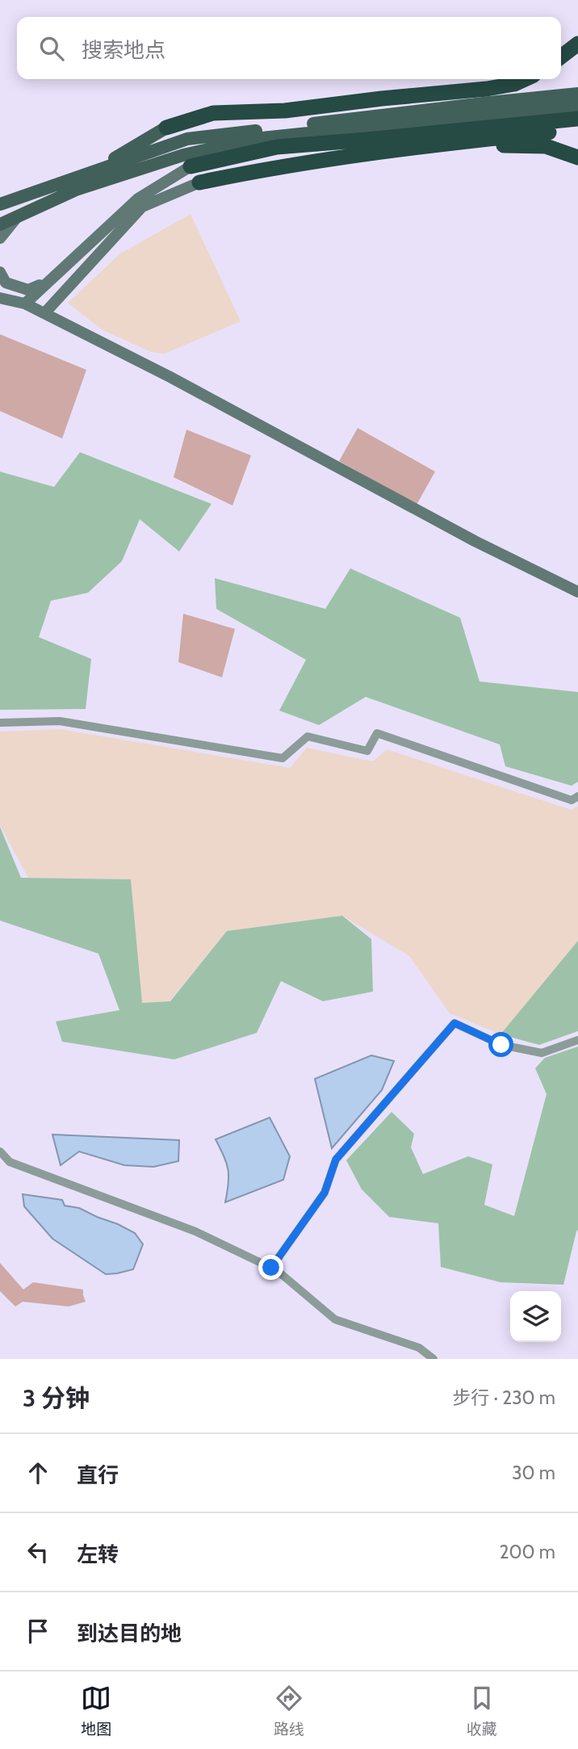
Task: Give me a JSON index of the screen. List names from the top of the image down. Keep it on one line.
{"page":{"search":"搜索地点","heading":["3 分钟","步行 · 230 m"],"list":[["直行","30 m"],["左转","200 m"],"到达目的地"],"nav":["地图","路线","收藏"]}}
